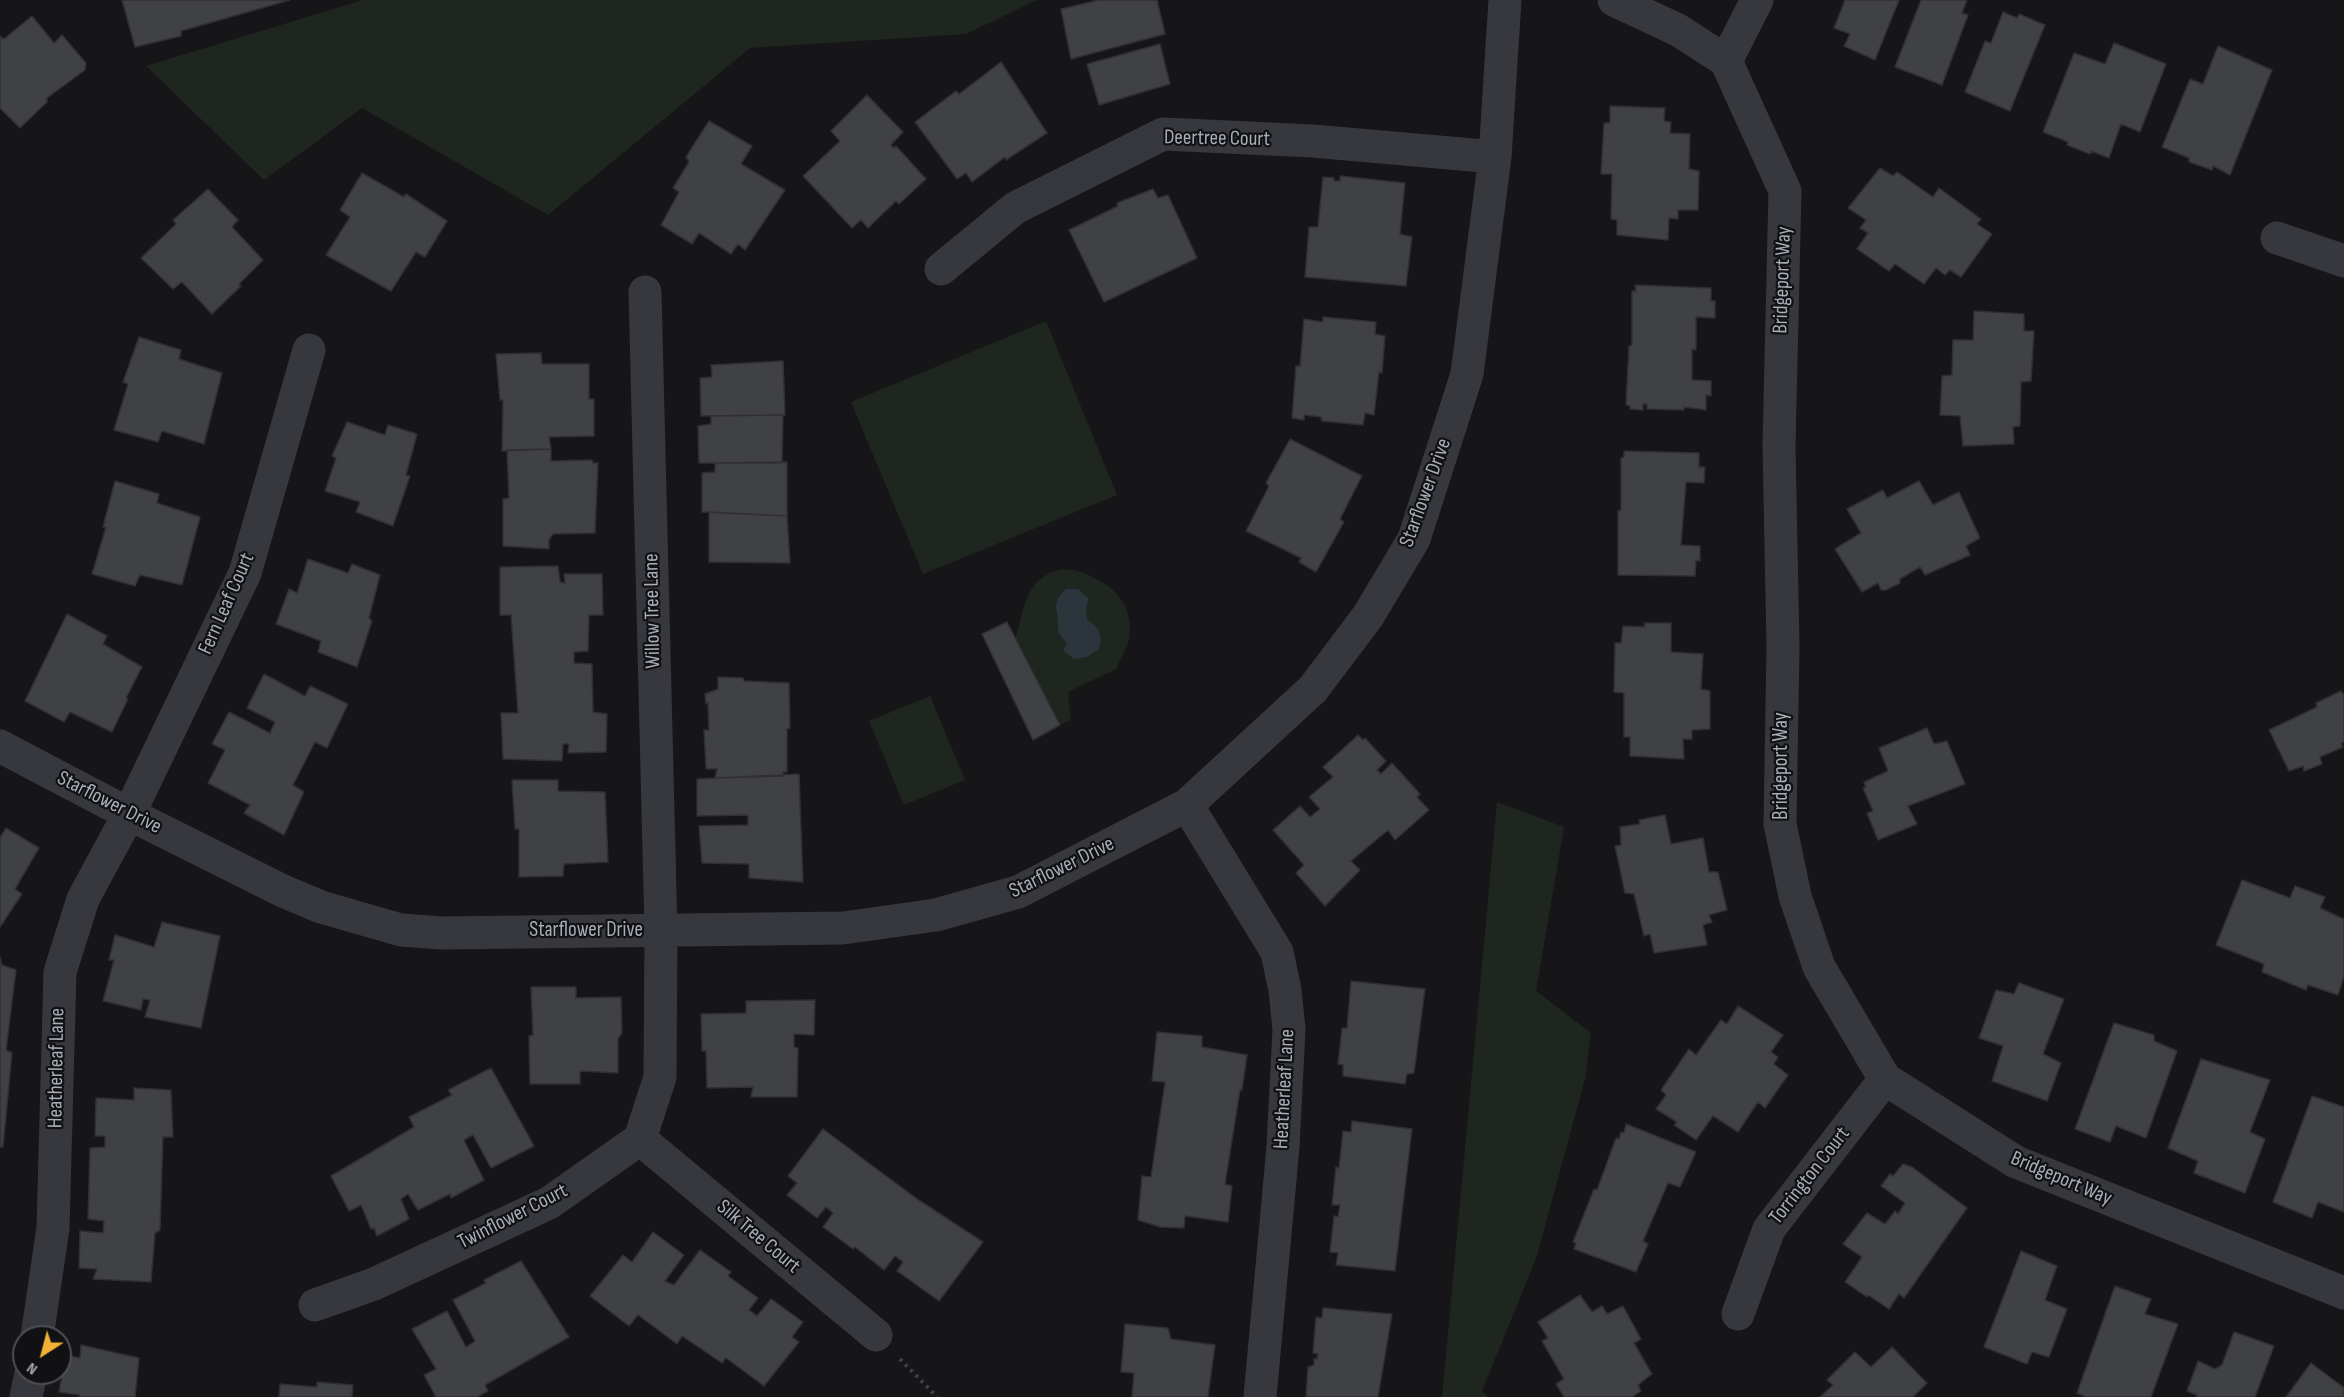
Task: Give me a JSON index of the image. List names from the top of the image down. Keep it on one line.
{"streets":{"street":["Deertree Court","Bridgeport Way","Starflower Drive","Fern Leaf Court","Willow Tree Lane","Heatherleaf Lane","Torrington Court","Twinflower Court","Silk Tree Court"]},"crossings":[["Deertree Court","Starflower Drive"],["Bridgeport Way","Torrington Court"],["Starflower Drive","Fern Leaf Court"],["Starflower Drive","Willow Tree Lane"],["Starflower Drive","Heatherleaf Lane"],["Fern Leaf Court","Heatherleaf Lane"],["Twinflower Court","Silk Tree Court"]],"north":"bottom left"}
